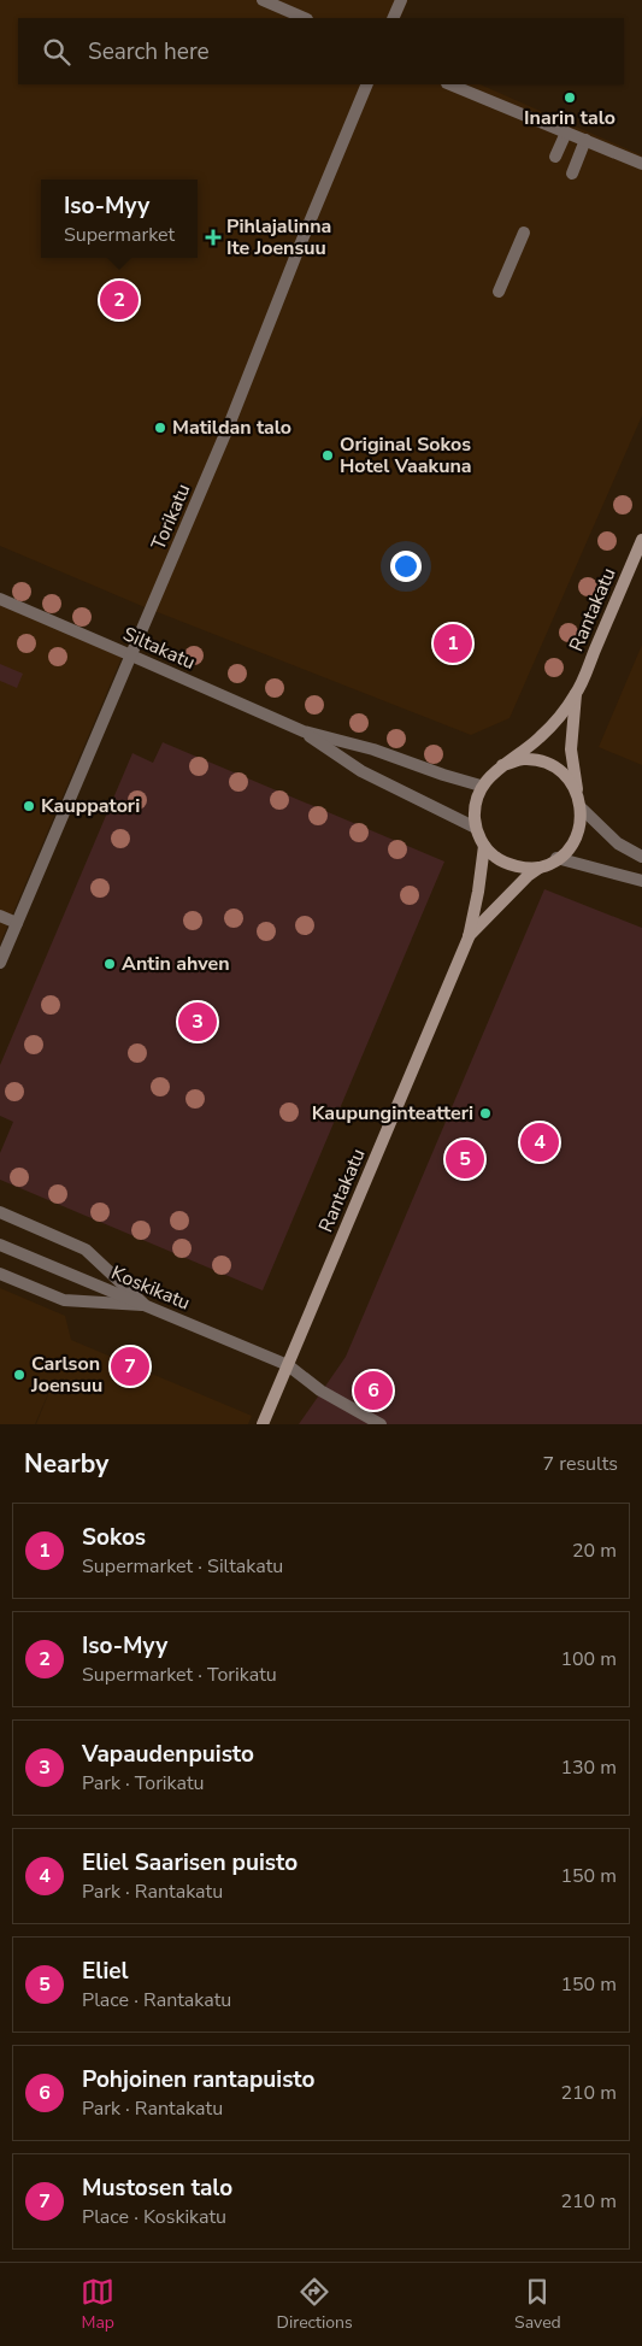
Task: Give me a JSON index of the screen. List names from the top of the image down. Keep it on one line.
{"streets":{"main road":["Rantakatu"],"street":["Torikatu","Siltakatu","Koskikatu"]},"crossings":[["Torikatu","Siltakatu"],["Rantakatu","Siltakatu"],["Rantakatu","Koskikatu"]],"places":{"other":["Inarin talo","Matildan talo","Original Sokos Hotel Vaakuna","Kauppatori","Antin ahven","Kaupunginteatteri","Carlson Joensuu"],"health":["Pihlajalinna Ite Joensuu"]},"page":{"search":"Search here","popup":["Iso-Myy","Supermarket"],"pins":["2","1","3","4","5","7","6"],"heading":["Nearby","7 results"],"list":[{"mark":"1","name":"Sokos","note":"Supermarket · Siltakatu","value":"20 m"},{"mark":"2","name":"Iso-Myy","note":"Supermarket · Torikatu","value":"100 m"},{"mark":"3","name":"Vapaudenpuisto","note":"Park · Torikatu","value":"130 m"},{"mark":"4","name":"Eliel Saarisen puisto","note":"Park · Rantakatu","value":"150 m"},{"mark":"5","name":"Eliel","note":"Place · Rantakatu","value":"150 m"},{"mark":"6","name":"Pohjoinen rantapuisto","note":"Park · Rantakatu","value":"210 m"},{"mark":"7","name":"Mustosen talo","note":"Place · Koskikatu","value":"210 m"}],"nav":["Map","Directions","Saved"]}}
